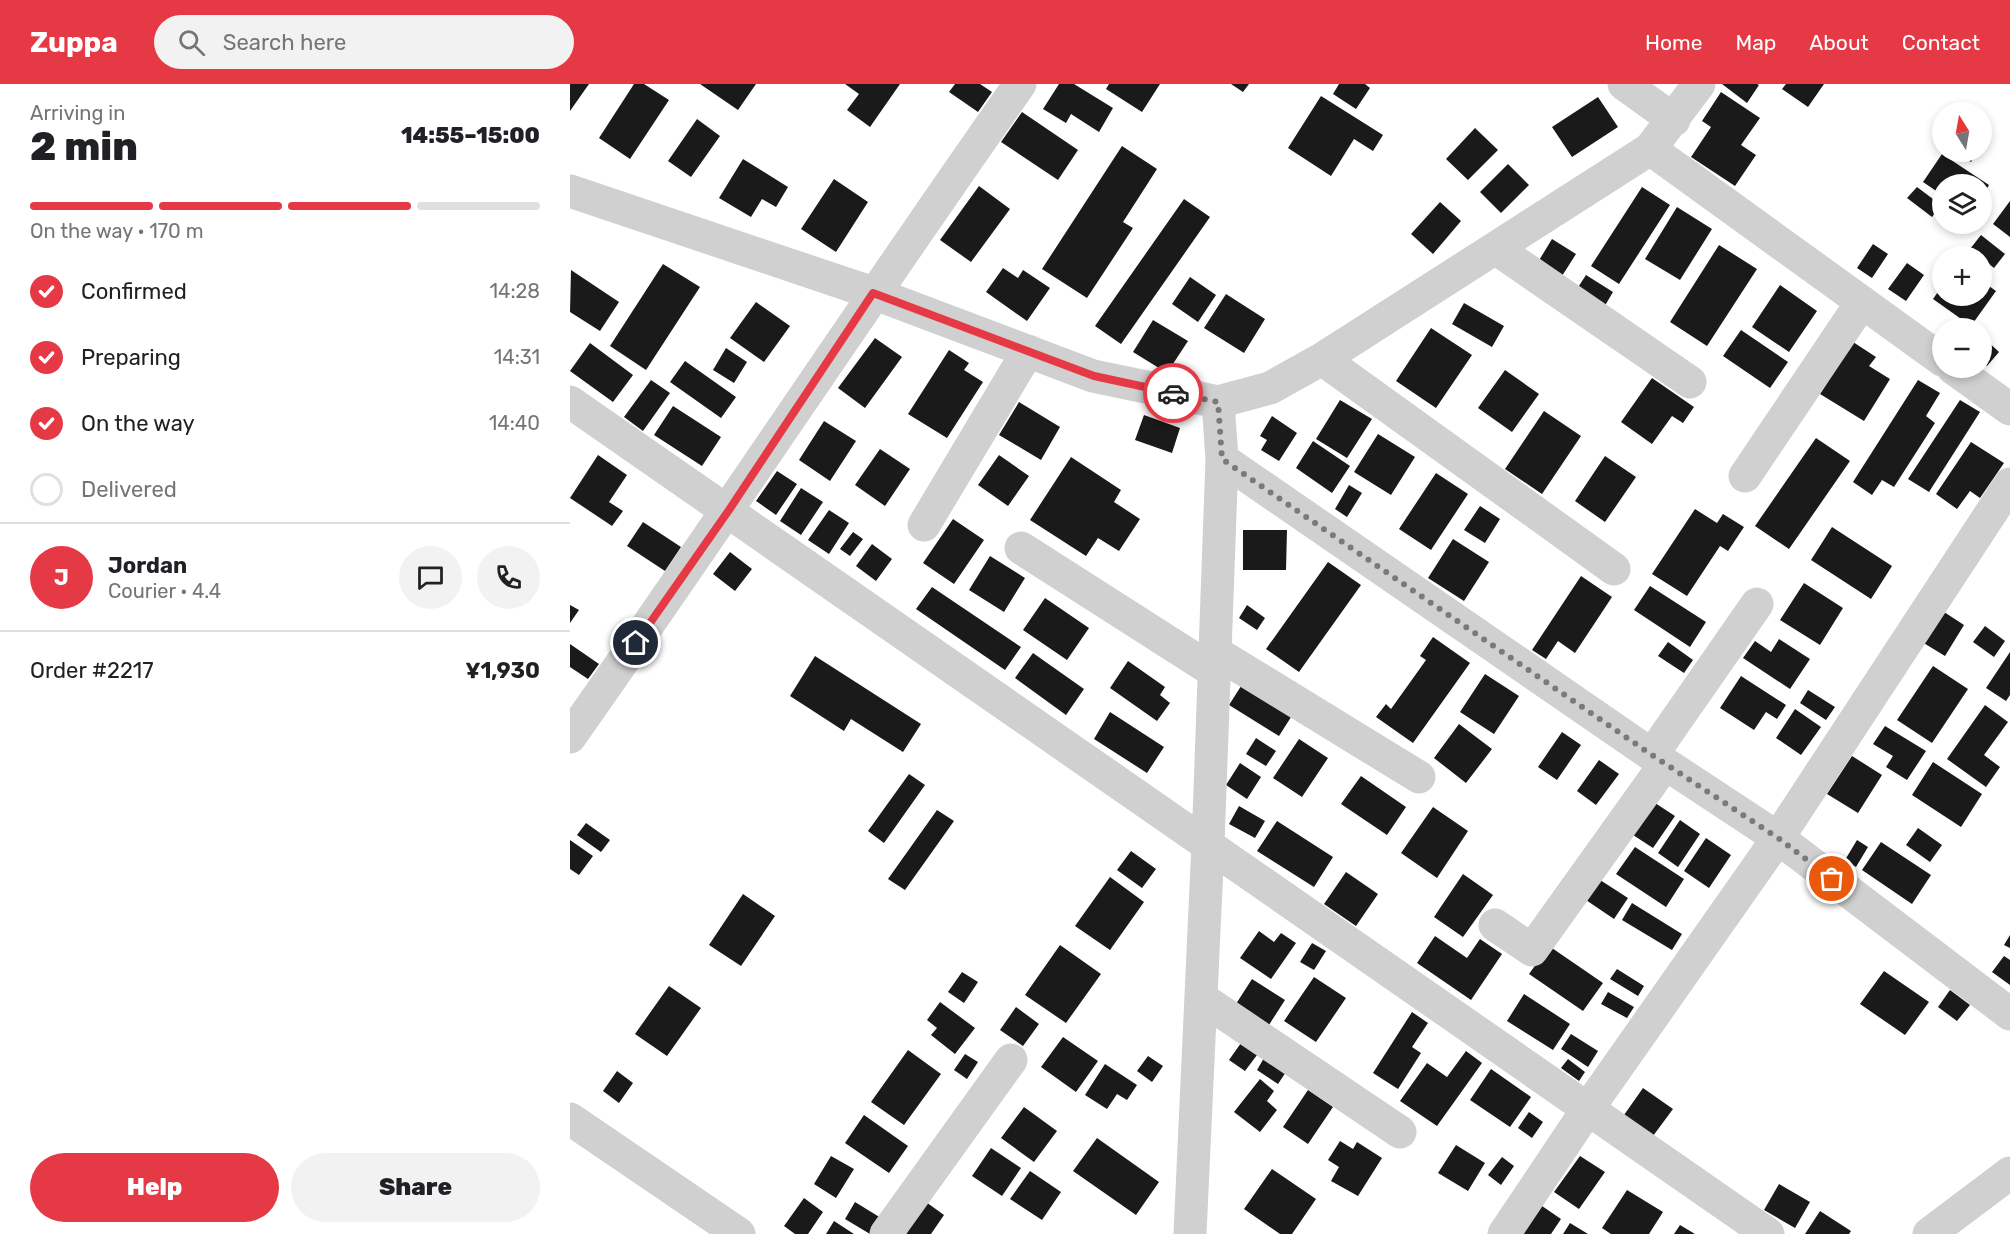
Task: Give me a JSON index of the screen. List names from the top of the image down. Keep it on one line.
{"north":"top","page":{"header":"Zuppa","search":"Search here","nav":["Home","Map","About","Contact"],"heading":["2 min","Arriving in","14:55–15:00"],"panel":["Jordan","Courier · 4.4","Order #2217","¥1,930"],"map_buttons":["+","−"],"bar":"On the way · 170 m","list":[["Confirmed","14:28"],["Preparing","14:31"],["On the way","14:40"],"Delivered"],"round":"J","buttons":["Help","Share"]}}
